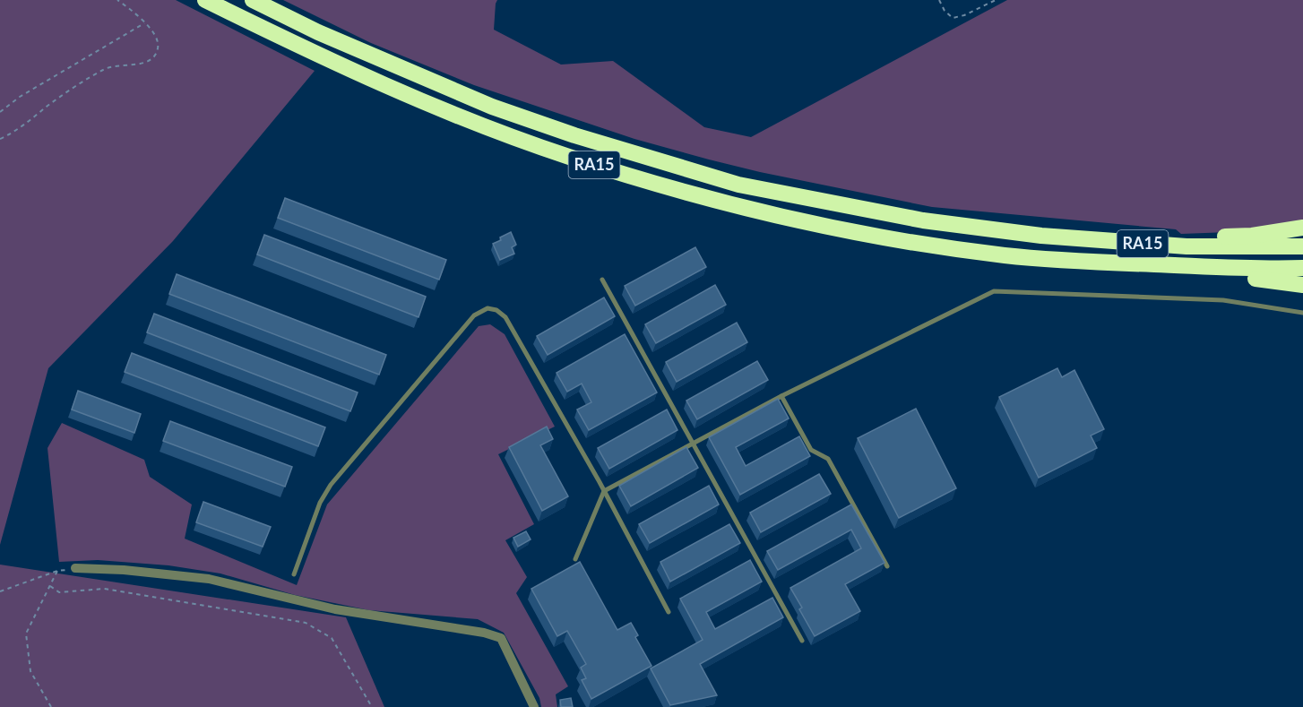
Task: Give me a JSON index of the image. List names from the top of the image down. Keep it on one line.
{"streets":{"highway":["RA15"]}}
